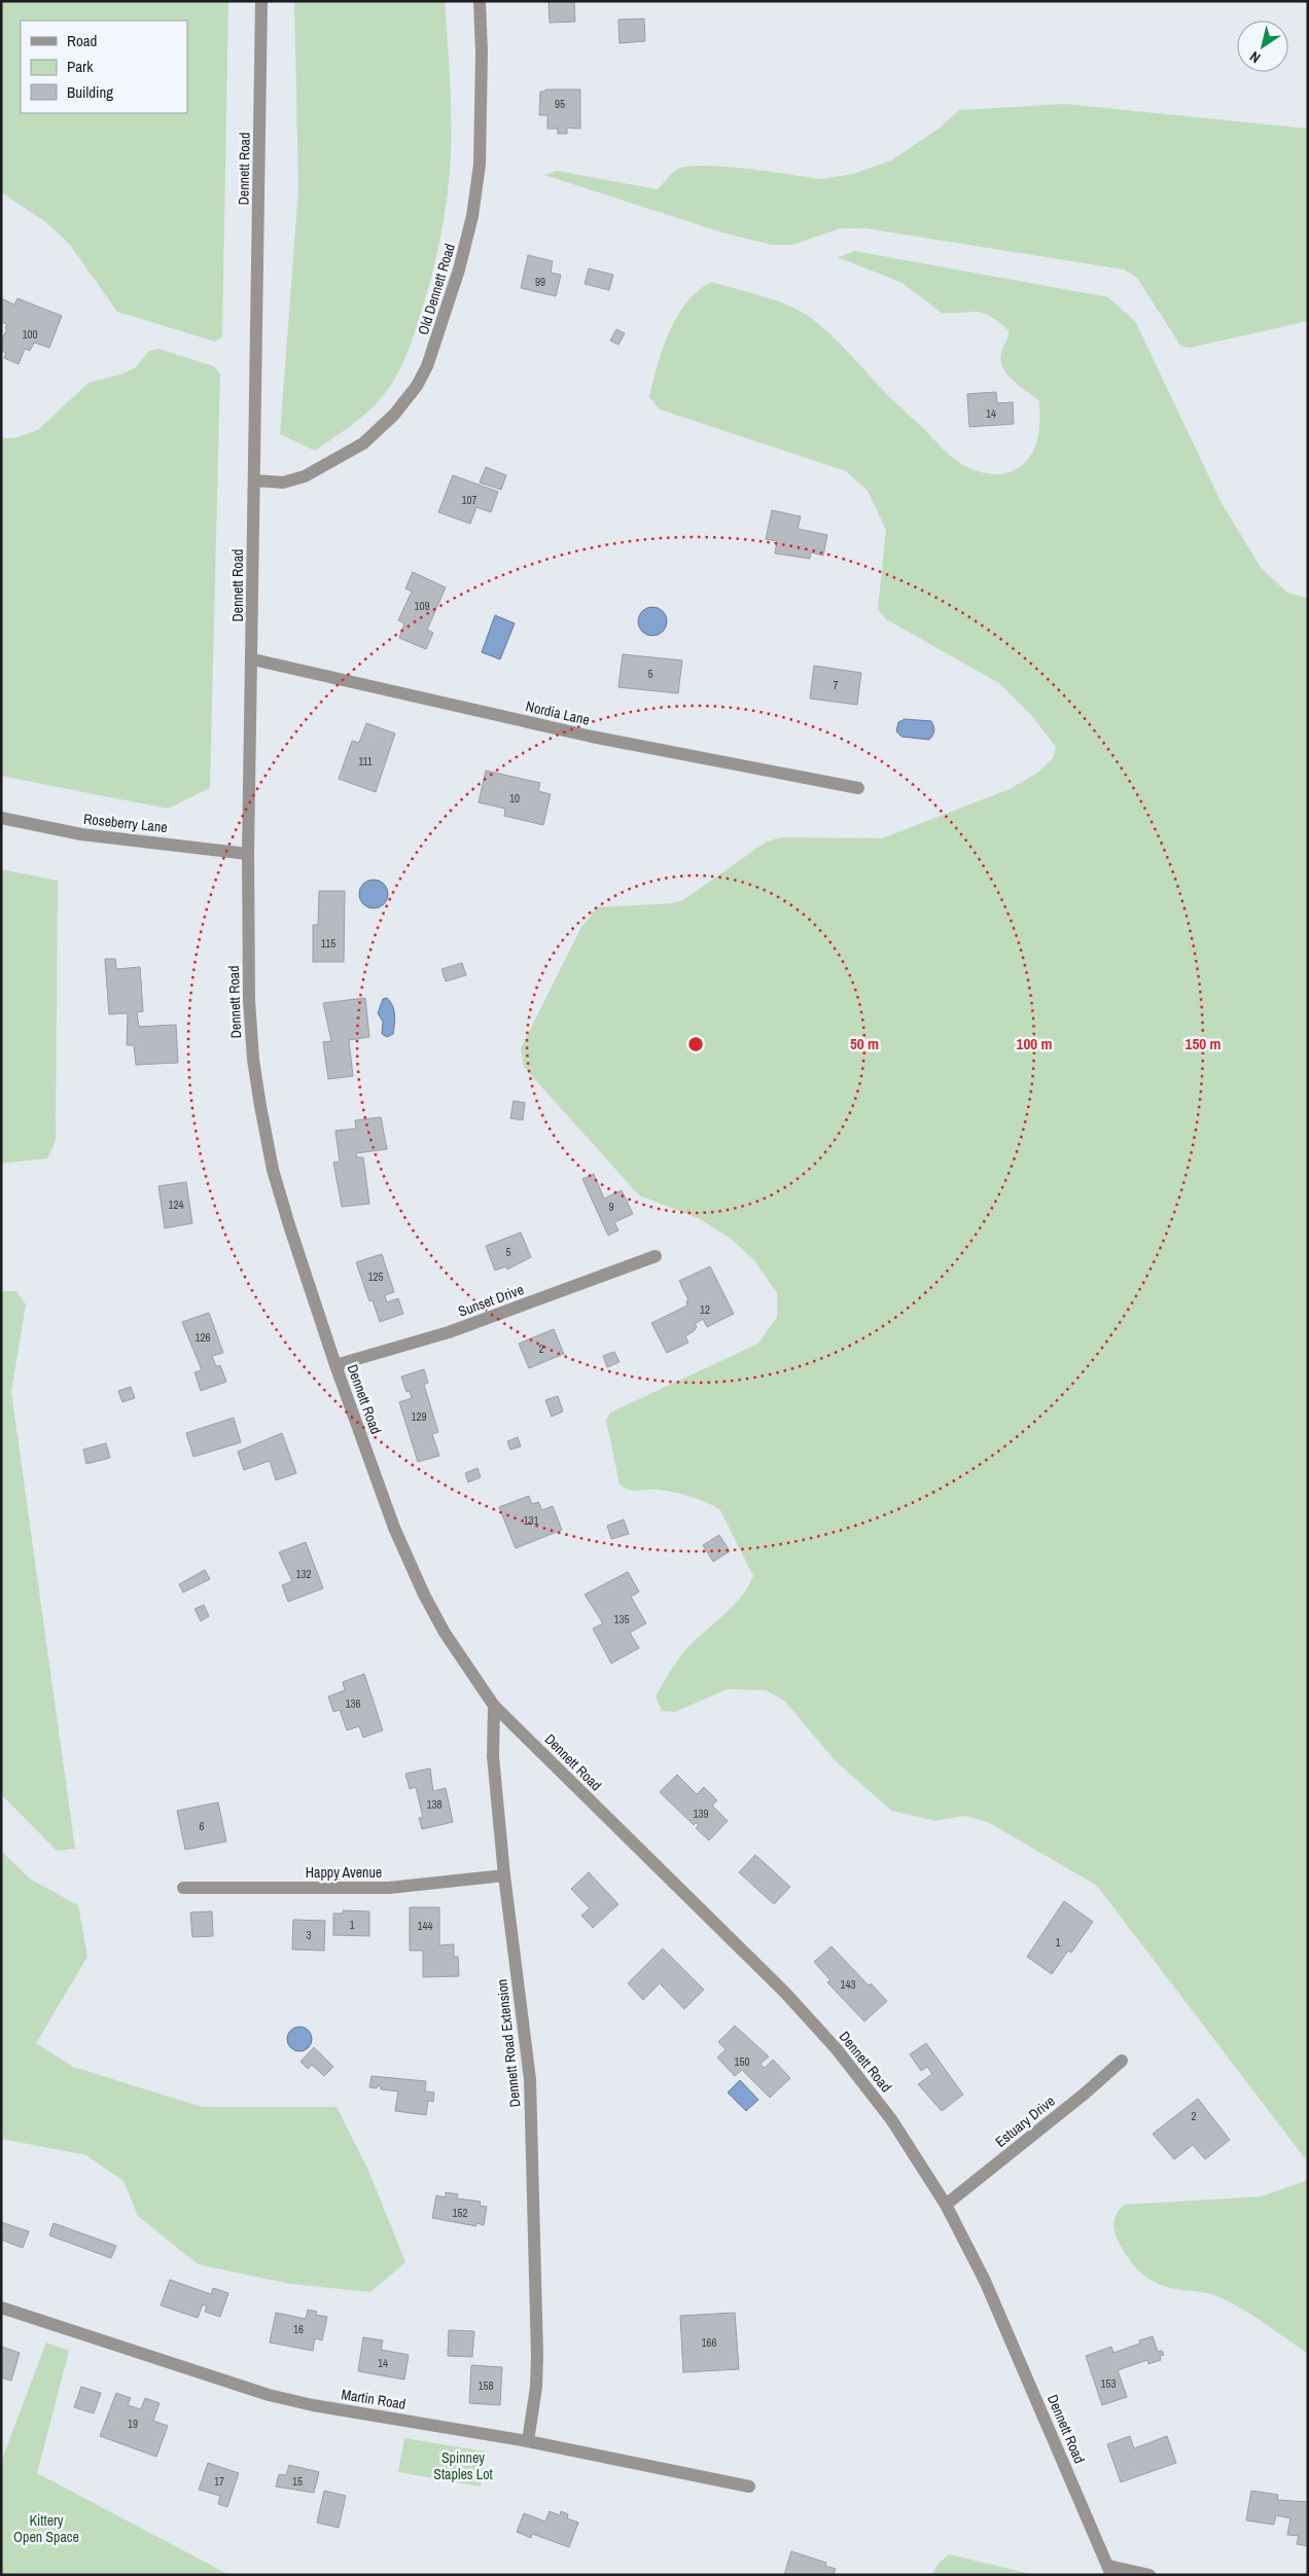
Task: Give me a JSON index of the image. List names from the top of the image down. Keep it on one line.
{"streets":{"street":["Dennett Road","Old Dennett Road","Nordia Lane","Roseberry Lane","Sunset Drive","Happy Avenue","Dennett Road Extension","Estuary Drive","Martin Road"]},"crossings":[["Dennett Road","Old Dennett Road"],["Dennett Road","Nordia Lane"],["Dennett Road","Roseberry Lane"],["Dennett Road","Sunset Drive"],["Dennett Road","Dennett Road Extension"],["Dennett Road","Estuary Drive"],["Happy Avenue","Dennett Road Extension"],["Dennett Road Extension","Martin Road"]],"parks":["Spinney Staples Lot","Kittery Open Space"],"house_numbers":["95","99","100","14","107","109","5","7","111","10","115","124","9","5","125","12","126","2","129","131","132","135","136","138","139","6","1","144","3","1","143","150","2","152","16","166","14","153","158","19","17","15"],"legend":["Road","Park","Building"],"north":"bottom left","rings":["50 m","100 m","150 m"]}
